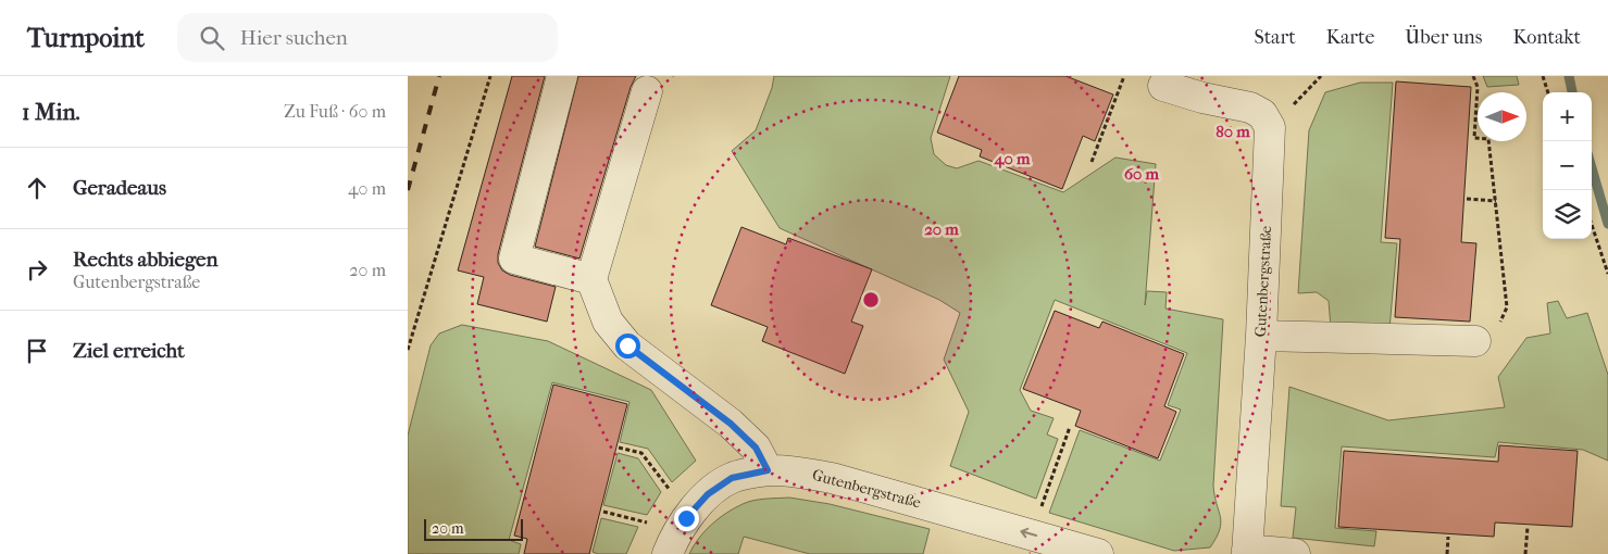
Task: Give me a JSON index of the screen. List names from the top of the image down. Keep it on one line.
{"streets":{"street":["Gutenbergstraße"]},"scale_bar":"20 m","north":"right","page":{"header":"Turnpoint","search":"Hier suchen","nav":["Start","Karte","Über uns","Kontakt"],"heading":["1 Min.","Zu Fuß · 60 m"],"map_buttons":["+","−"],"list":[["Geradeaus","40 m"],["Rechts abbiegen","Gutenbergstraße","20 m"],"Ziel erreicht"],"scale":"20 m"},"rings":["80 m","40 m","60 m","20 m"]}
